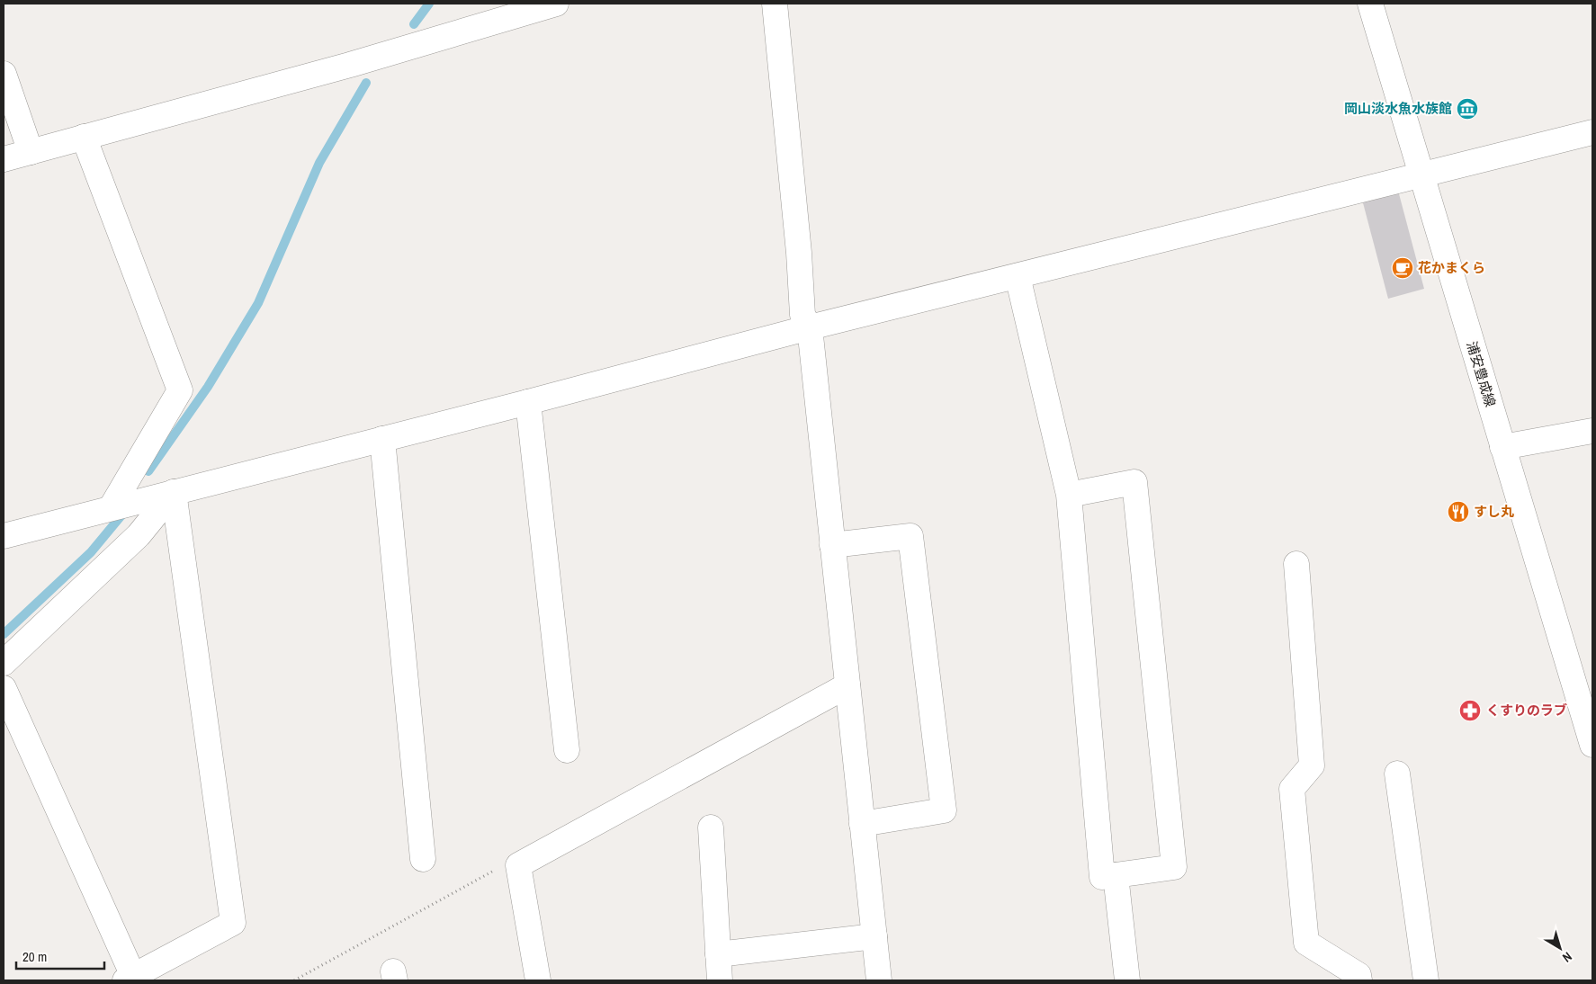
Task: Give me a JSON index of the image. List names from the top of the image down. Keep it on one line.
{"streets":{"street":["浦安豊成線"]},"places":{"museum":["岡山淡水魚水族館"],"cafe":["花かまくら"],"restaurant":["すし丸"],"pharmacy":["くすりのラブ"]},"scale_bar":"20 m","north":"bottom right"}
